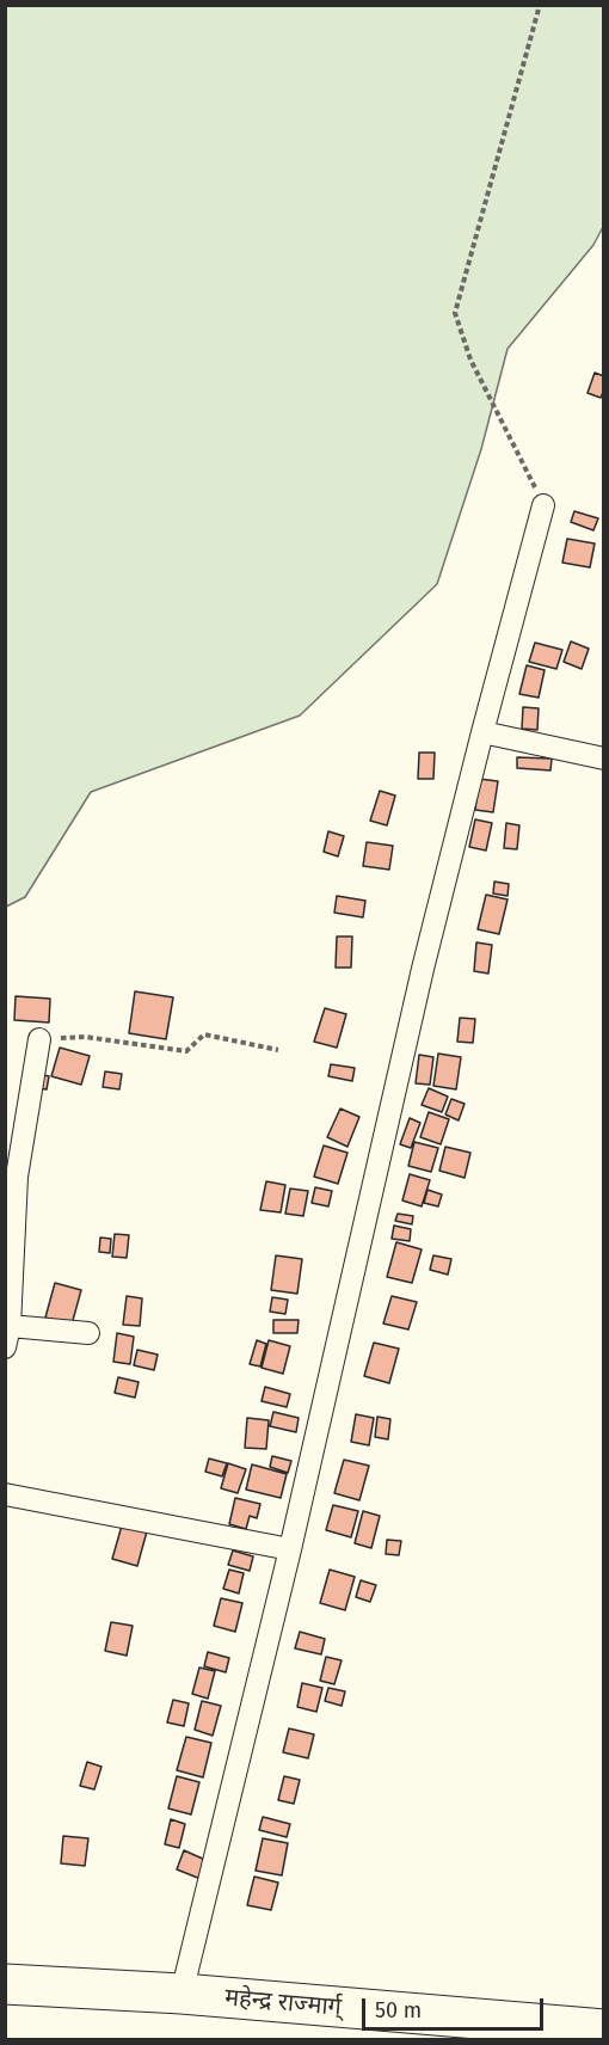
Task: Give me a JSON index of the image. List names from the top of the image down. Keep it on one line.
{"streets":{"highway":["महेन्द्र राज्मार्ग्"]},"scale_bar":"50 m"}
